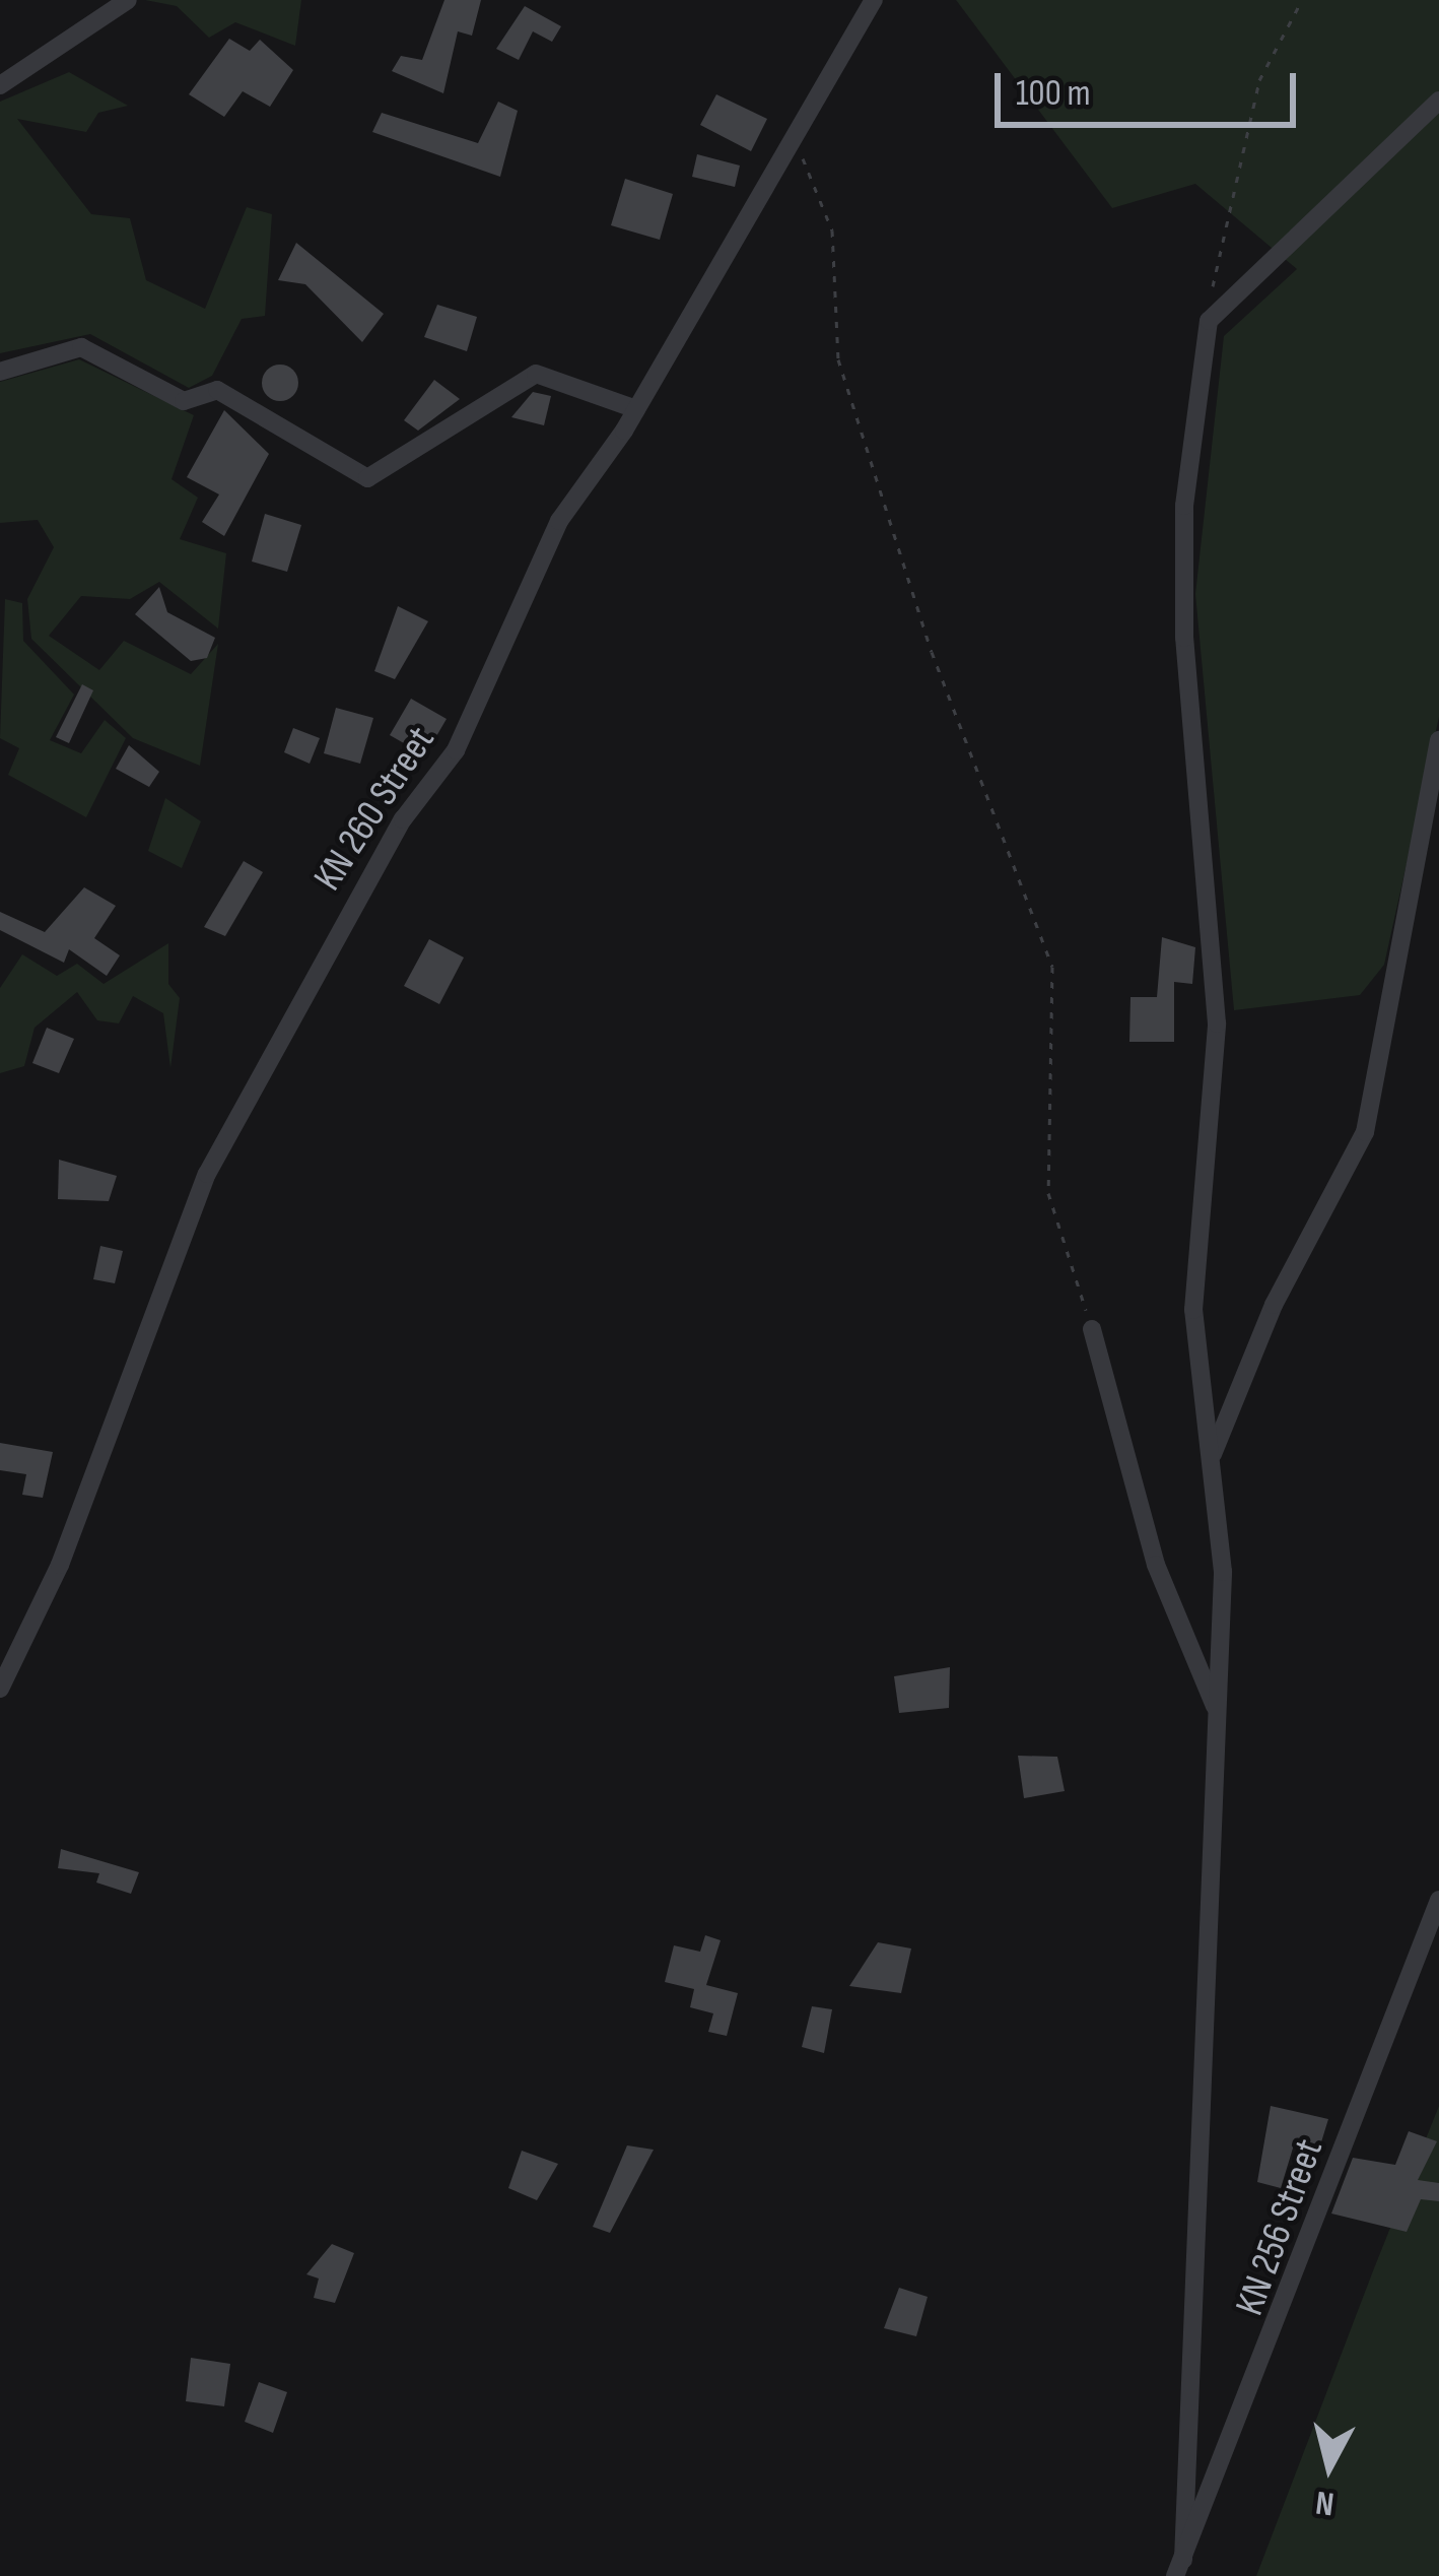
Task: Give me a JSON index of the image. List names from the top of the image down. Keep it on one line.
{"streets":{"street":["KN 260 Street","KN 256 Street"]},"scale_bar":"100 m","north":"bottom"}
